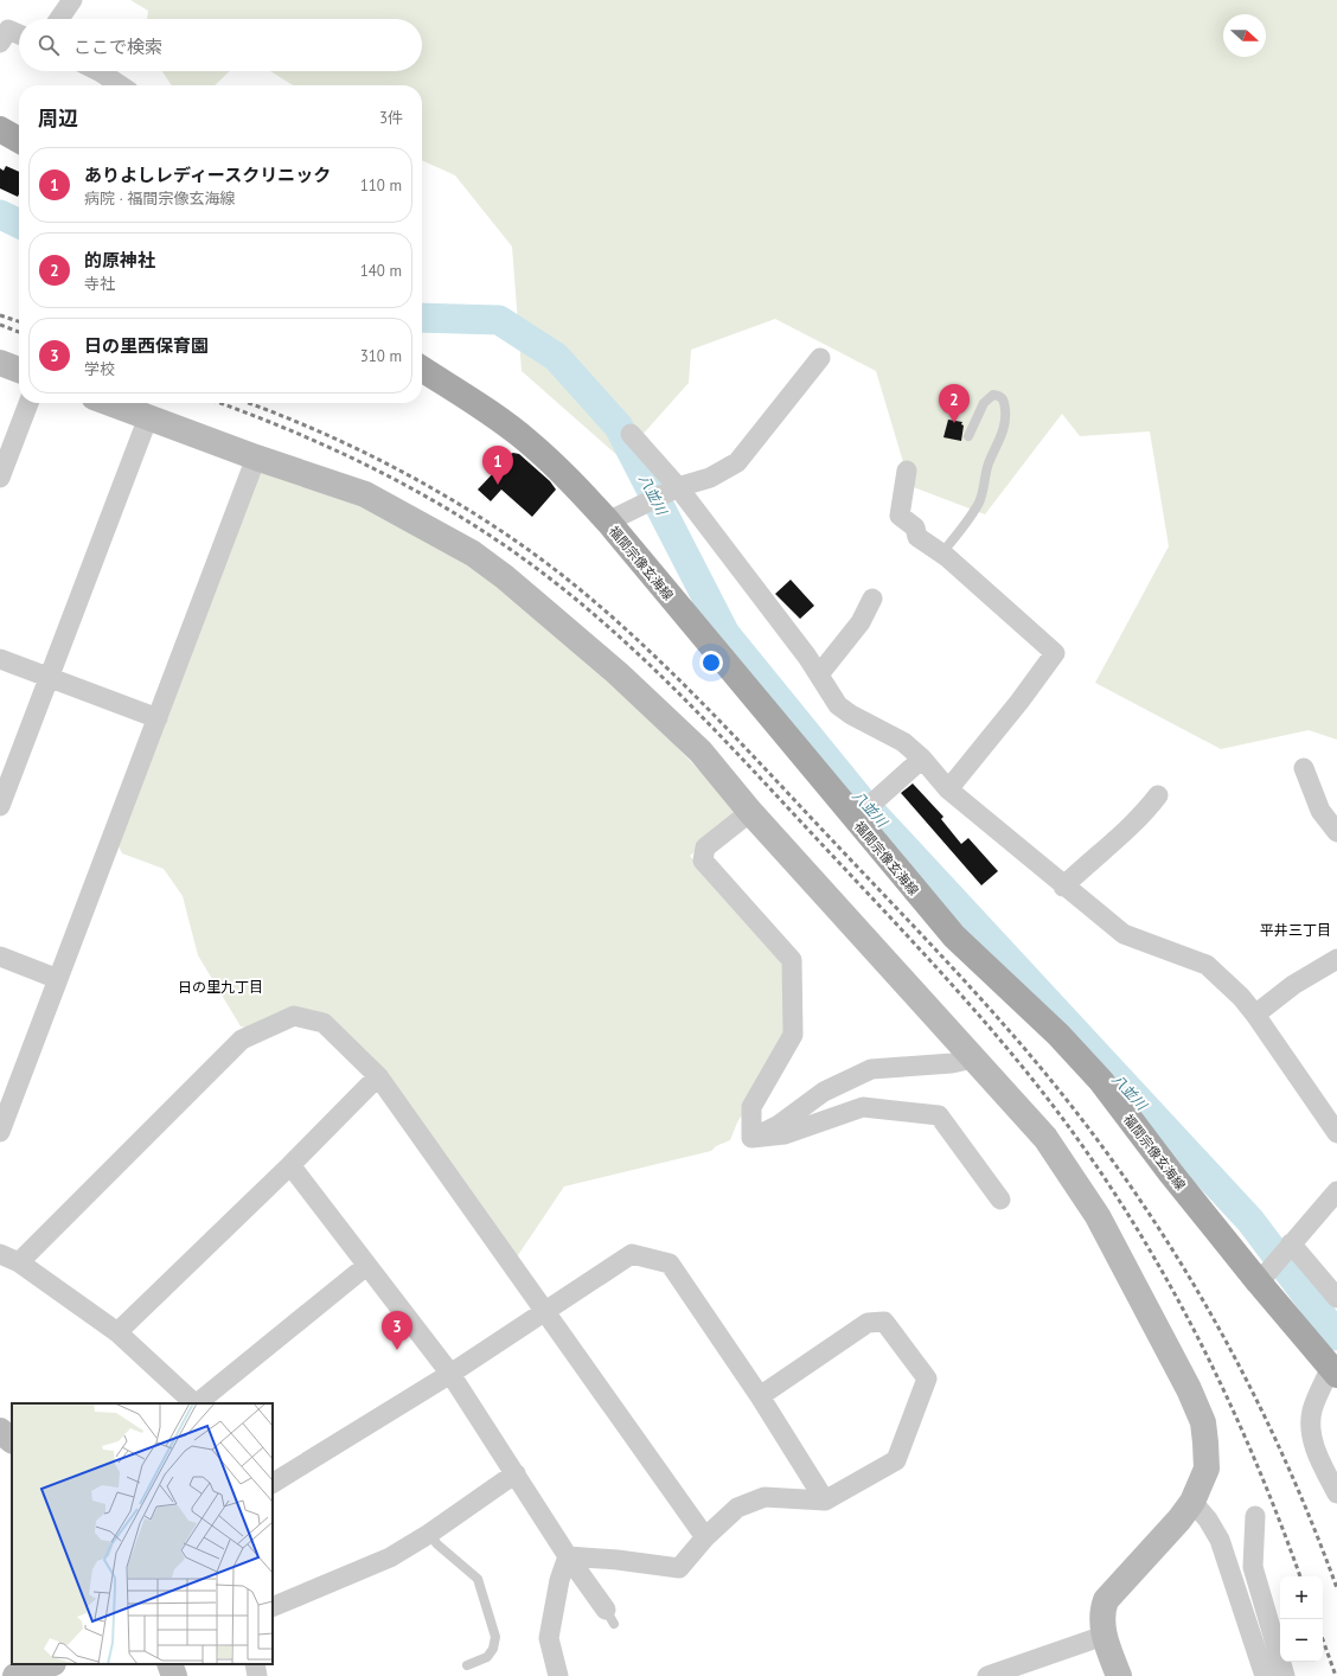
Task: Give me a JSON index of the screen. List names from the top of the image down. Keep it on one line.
{"streets":{"main road":["福間宗像玄海線"]},"districts":["平井三丁目","日の里九丁目"],"water":["八並川"],"north":"right","page":{"search":"ここで検索","heading":["周辺","3件"],"list":[{"mark":"1","name":"ありよしレディースクリニック","note":"病院 · 福間宗像玄海線","value":"110 m"},{"mark":"2","name":"的原神社","note":"寺社","value":"140 m"},{"mark":"3","name":"日の里西保育園","note":"学校","value":"310 m"}],"pins":["2","1","3"],"map_buttons":["+","−"]}}
